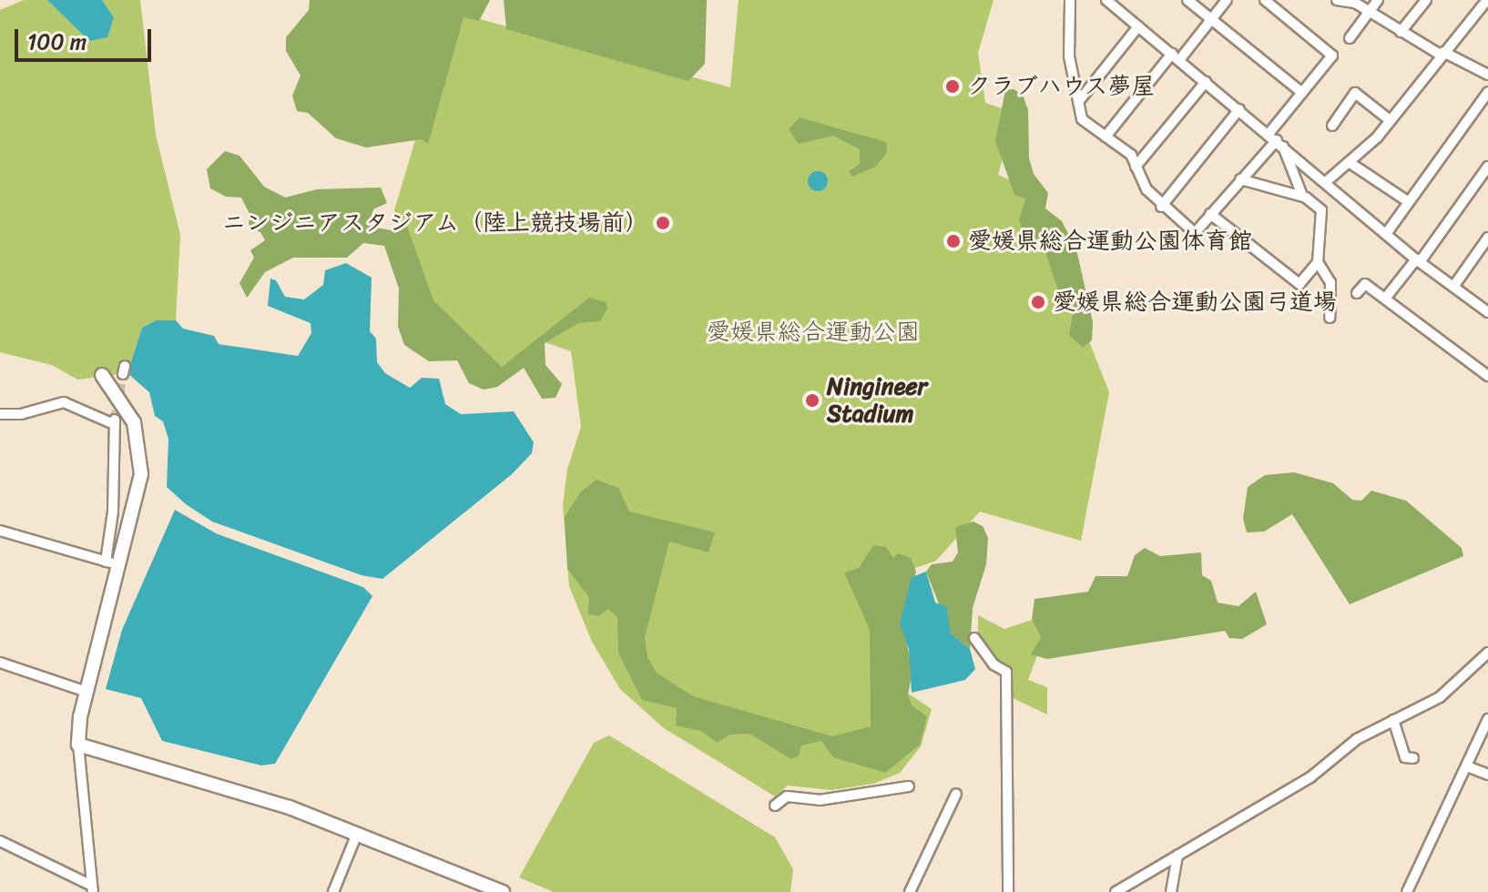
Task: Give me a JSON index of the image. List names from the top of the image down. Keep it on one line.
{"parks":["愛媛県総合運動公園"],"places":["クラブハウス夢屋","ニンジニアスタジアム（陸上競技場前）","愛媛県総合運動公園体育館","愛媛県総合運動公園弓道場","Ningineer Stadium"],"scale_bar":"100 m"}
